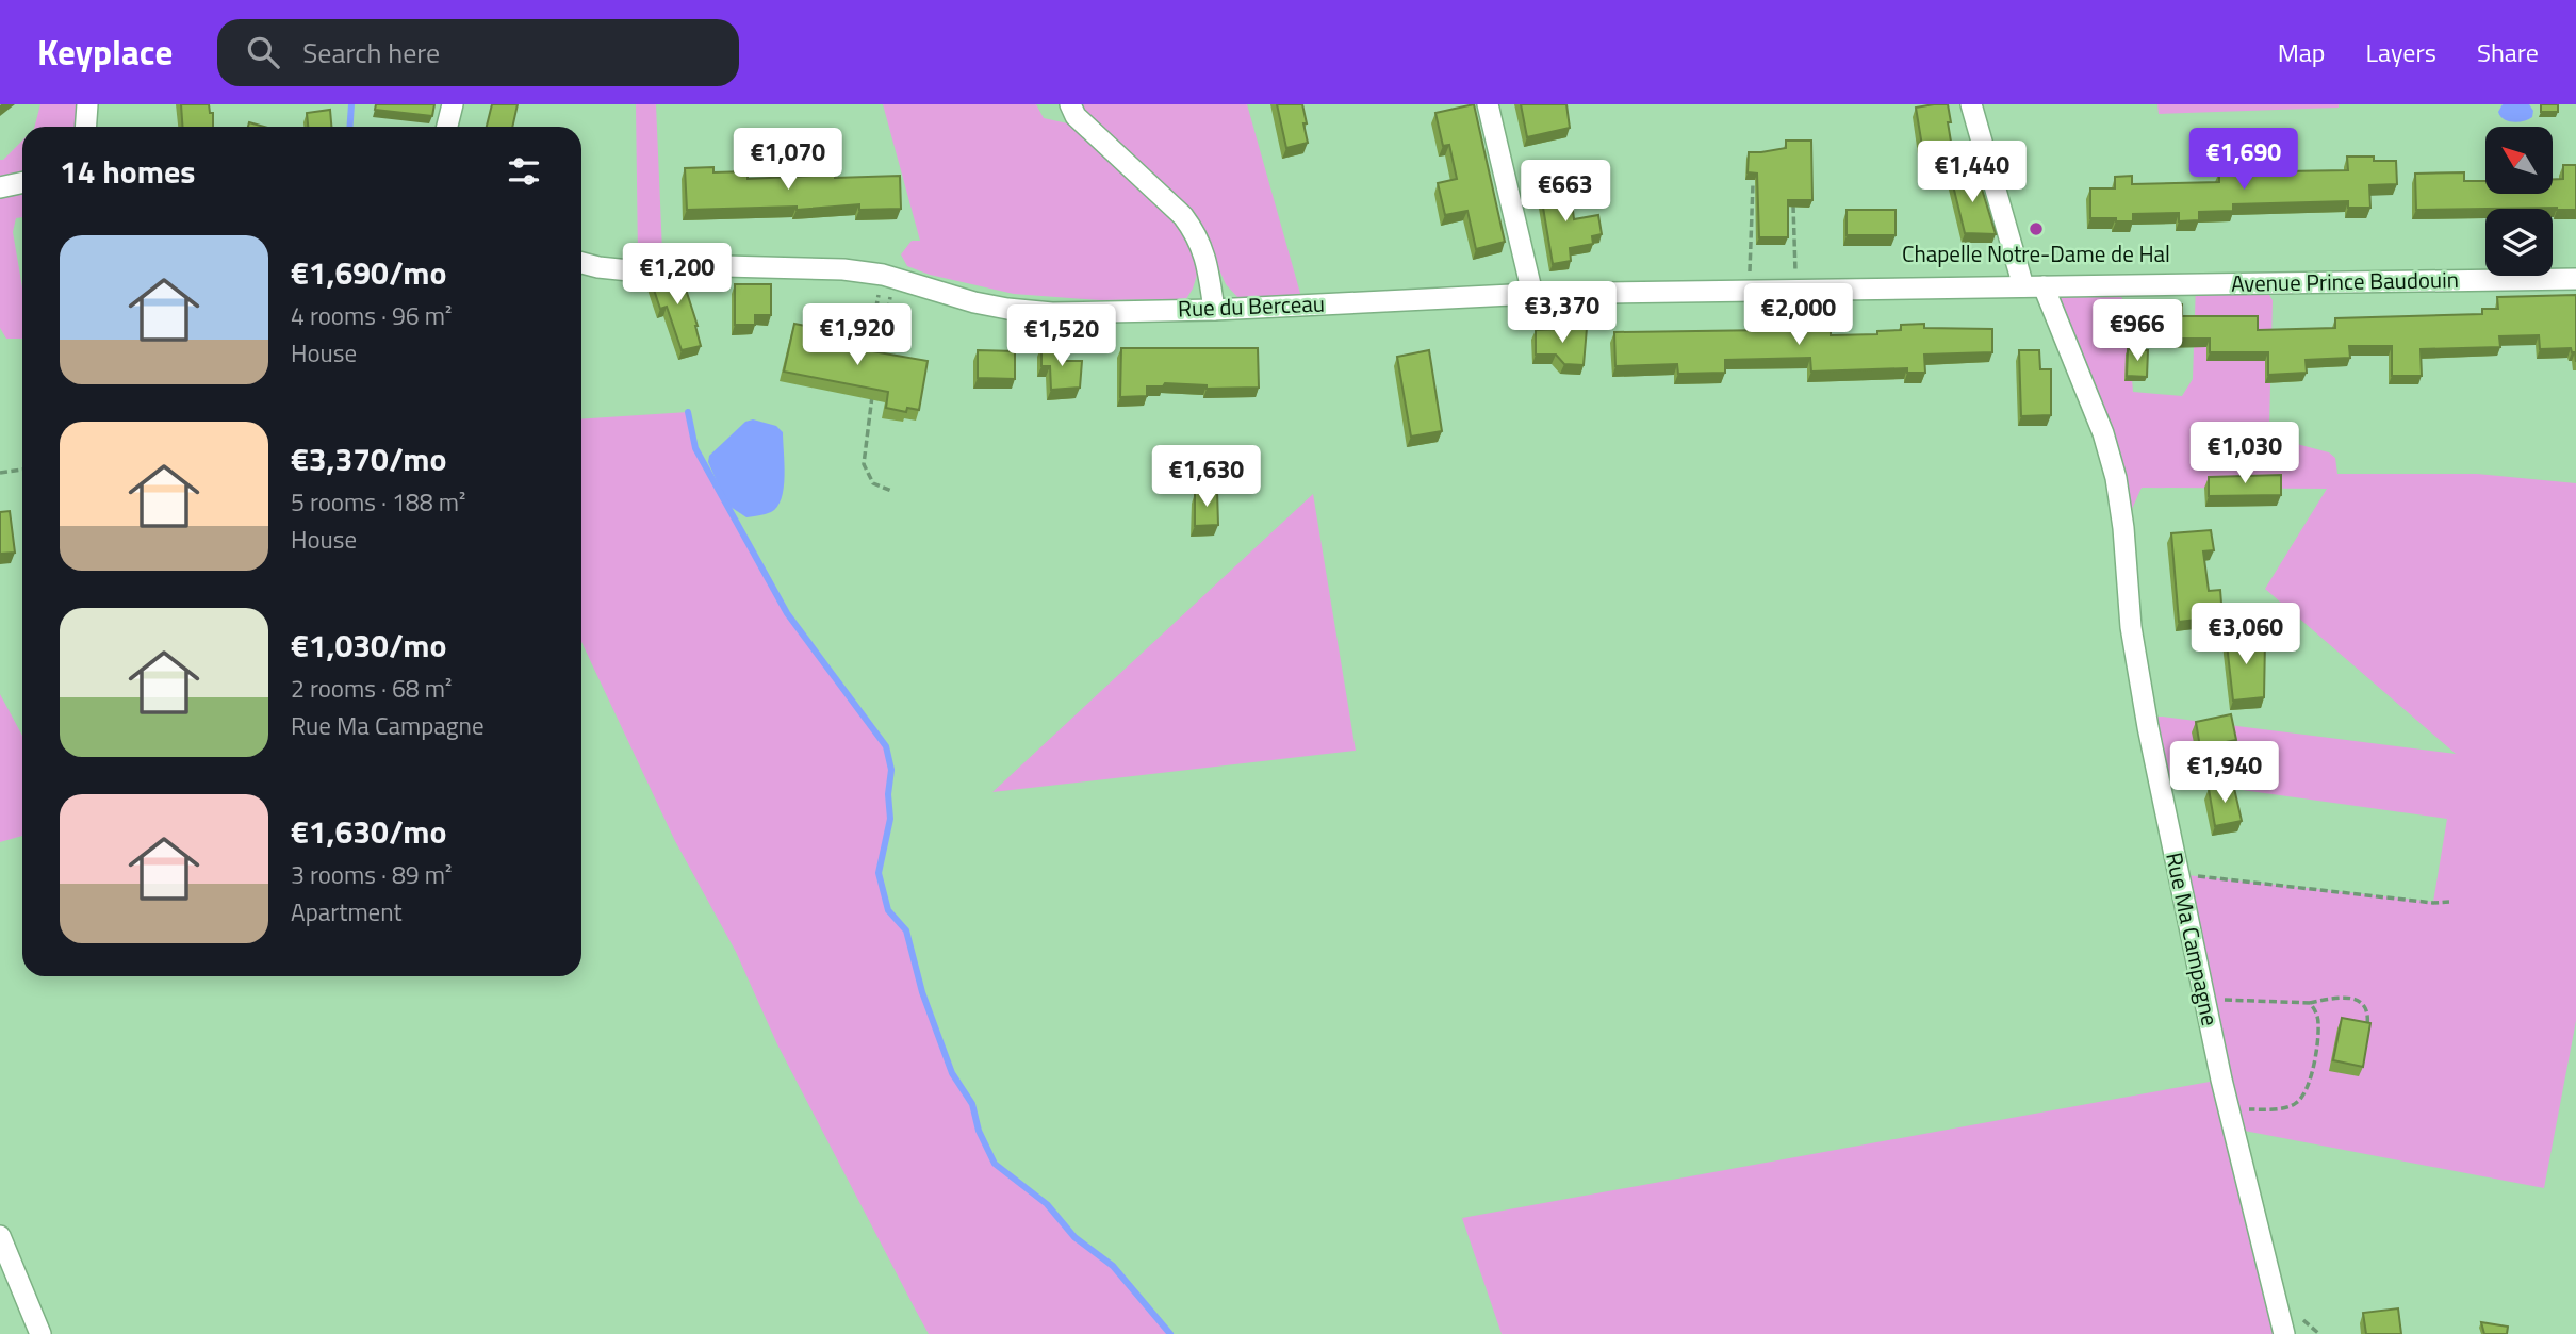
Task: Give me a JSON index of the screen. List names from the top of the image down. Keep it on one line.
{"streets":{"street":["Avenue Prince Baudouin","Rue du Berceau","Rue Ma Campagne"]},"crossings":[["Avenue Prince Baudouin","Rue du Berceau"],["Avenue Prince Baudouin","Rue Ma Campagne"]],"places":["Chapelle Notre-Dame de Hal"],"north":"top left","page":{"header":"Keyplace","search":"Search here","nav":["Map","Layers","Share"],"heading":"14 homes","price":["€1,070","€1,690","€1,440","€663","€1,200","€3,370","€2,000","€966","€1,920","€1,520","€1,030","€1,630","€3,060","€1,940"],"list":[{"name":"€1,690/mo","note":"4 rooms · 96 m² · House"},{"name":"€3,370/mo","note":"5 rooms · 188 m² · House"},{"name":"€1,030/mo","note":"2 rooms · 68 m² · Rue Ma Campagne"},{"name":"€1,630/mo","note":"3 rooms · 89 m² · Apartment"}]}}
